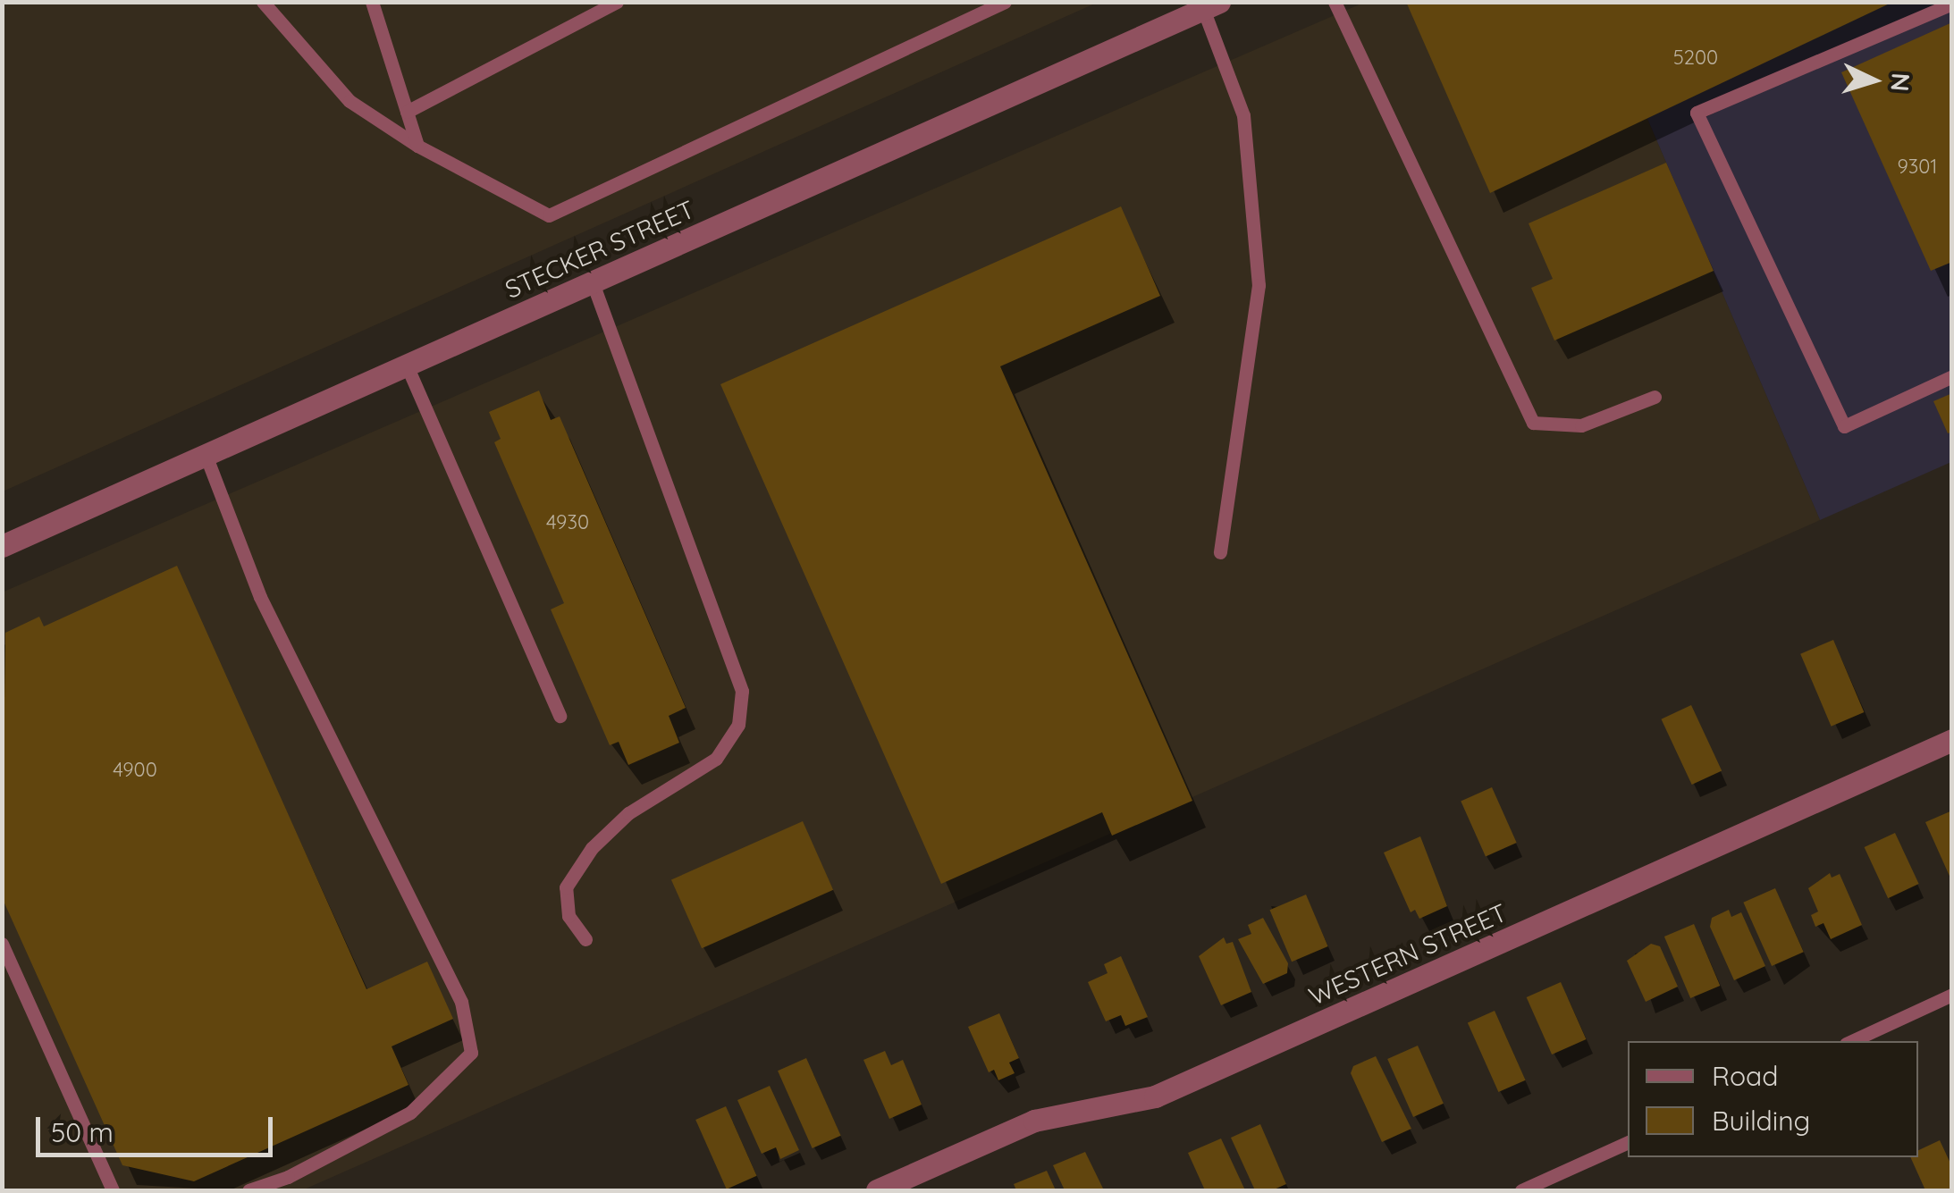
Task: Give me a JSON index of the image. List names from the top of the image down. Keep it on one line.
{"streets":{"street":["STECKER STREET","WESTERN STREET"]},"house_numbers":["5200","9301","4930","4900"],"legend":["Road","Building"],"scale_bar":"50 m","north":"right"}
